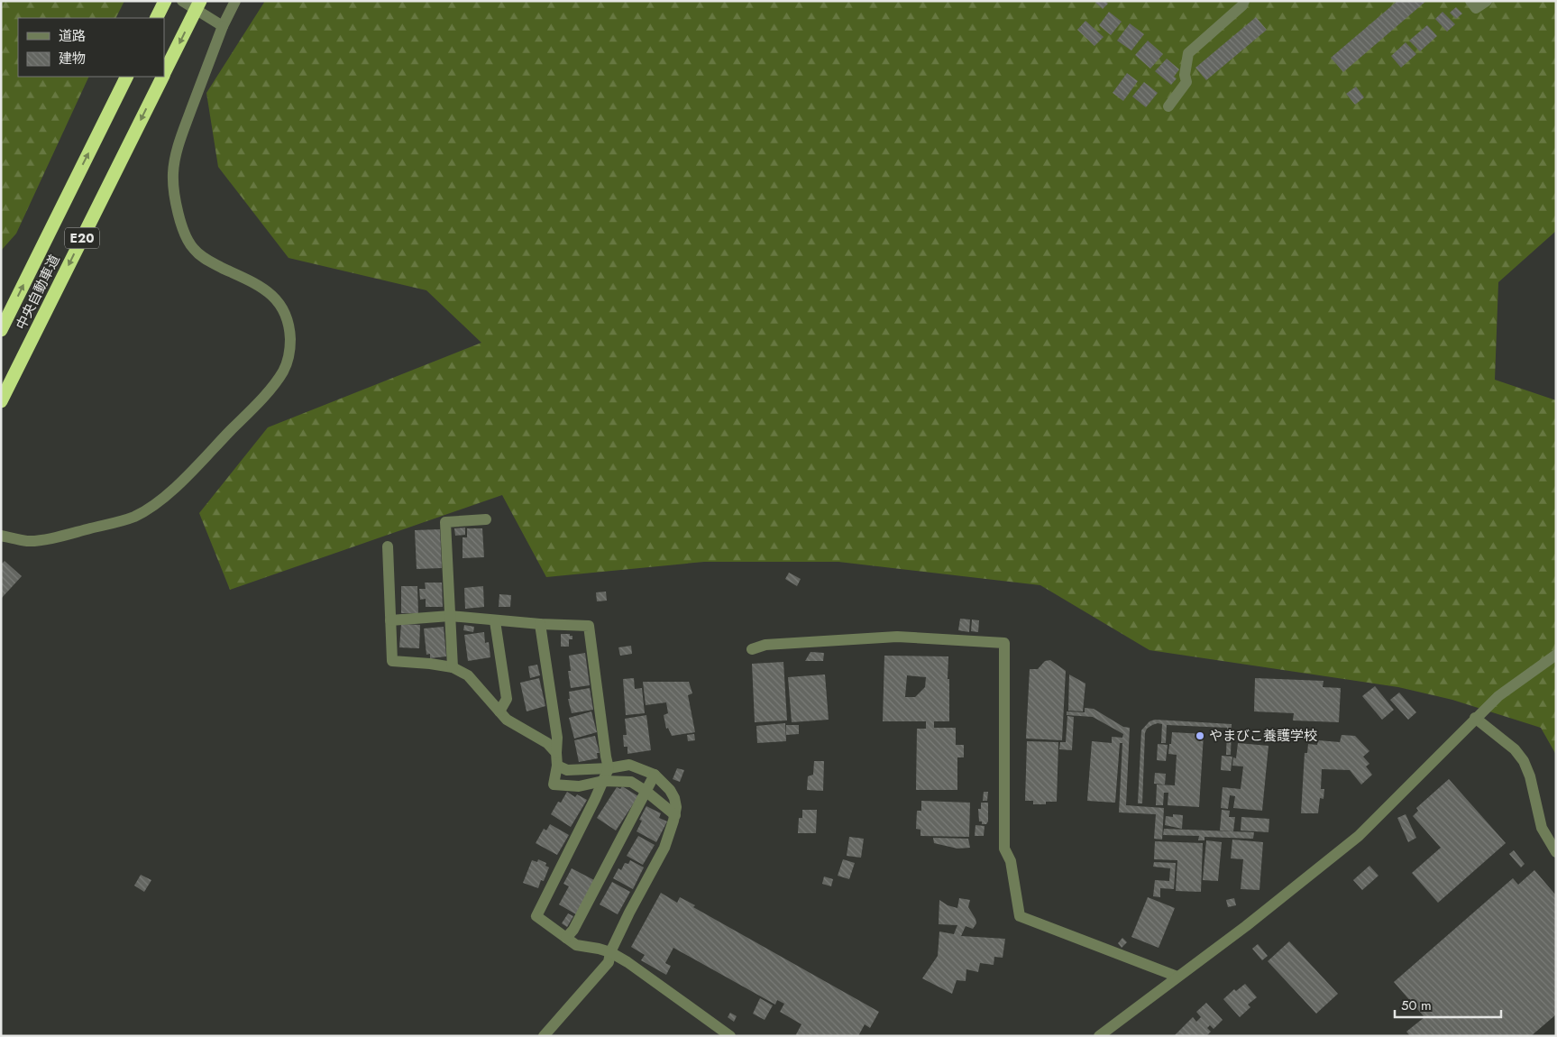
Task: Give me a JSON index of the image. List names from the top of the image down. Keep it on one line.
{"streets":{"highway":["E20","中央自動車道"]},"places":["やまびこ養護学校"],"legend":["道路","建物"],"scale_bar":"50 m"}
